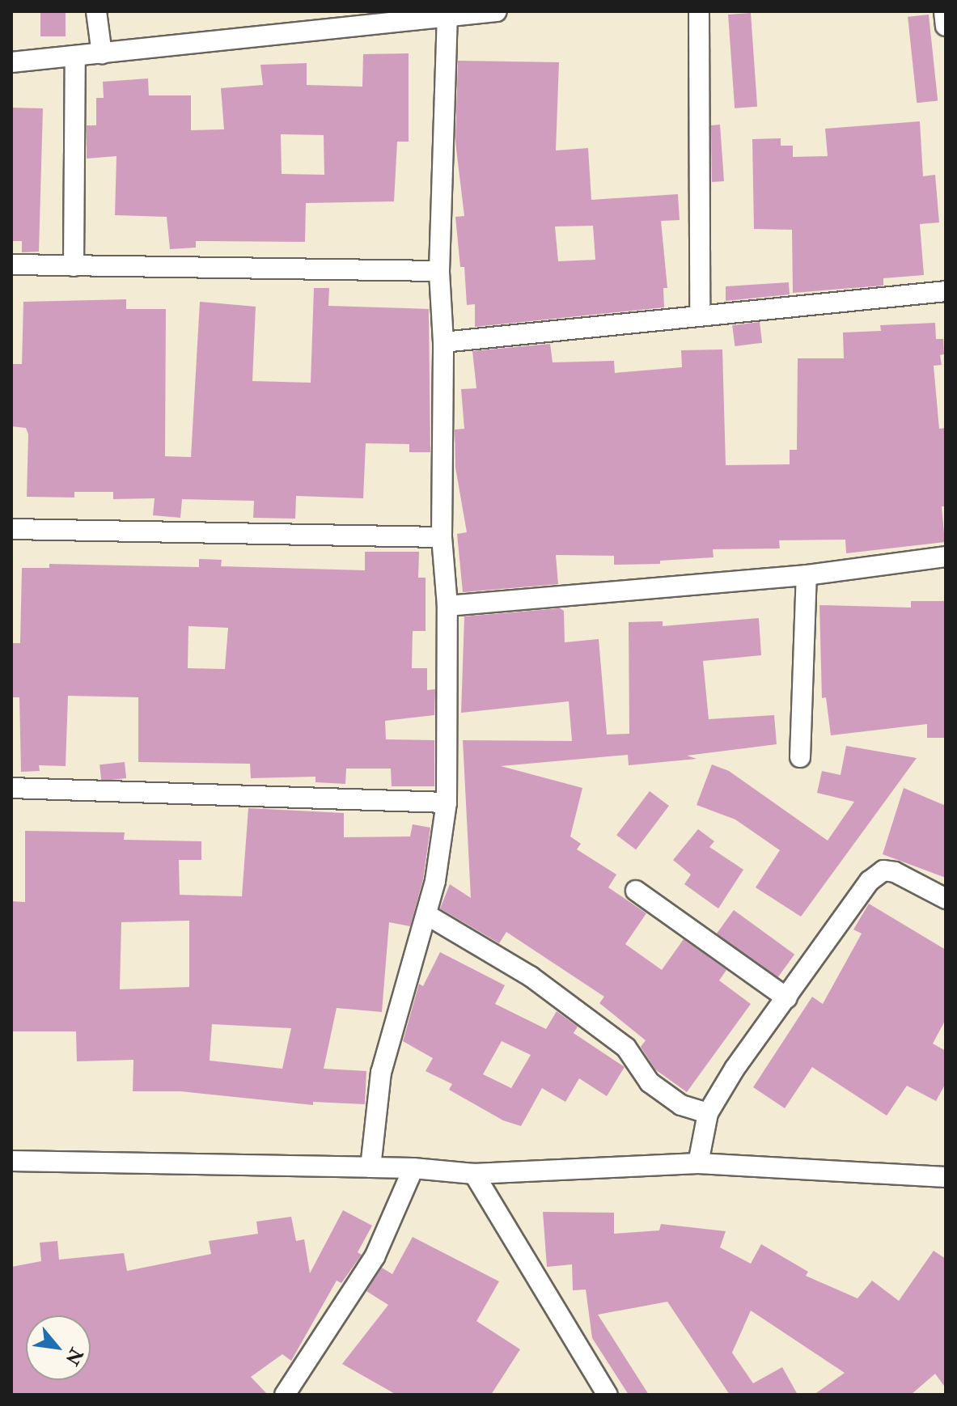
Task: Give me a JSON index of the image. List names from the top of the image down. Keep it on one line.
{"north":"bottom right"}
